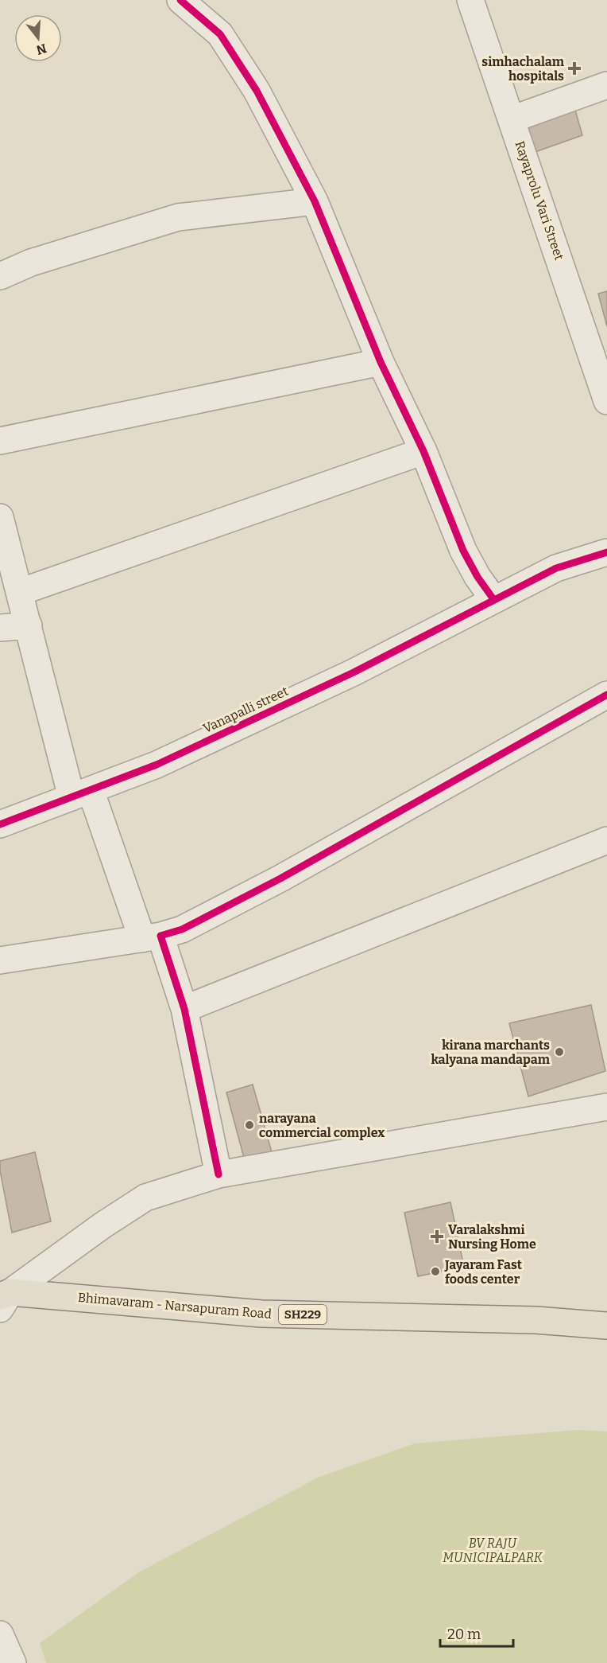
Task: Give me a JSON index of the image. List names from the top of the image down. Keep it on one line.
{"streets":{"main road":["Bhimavaram - Narsapuram Road","SH229"],"street":["Rayaprolu Vari Street","Vanapalli street"]},"parks":["BV RAJU MUNICIPALPARK"],"places":{"health":["simhachalam hospitals","Varalakshmi Nursing Home"],"other":["kirana marchants kalyana mandapam","narayana commercial complex","Jayaram Fast foods center"]},"scale_bar":"20 m","north":"bottom"}
